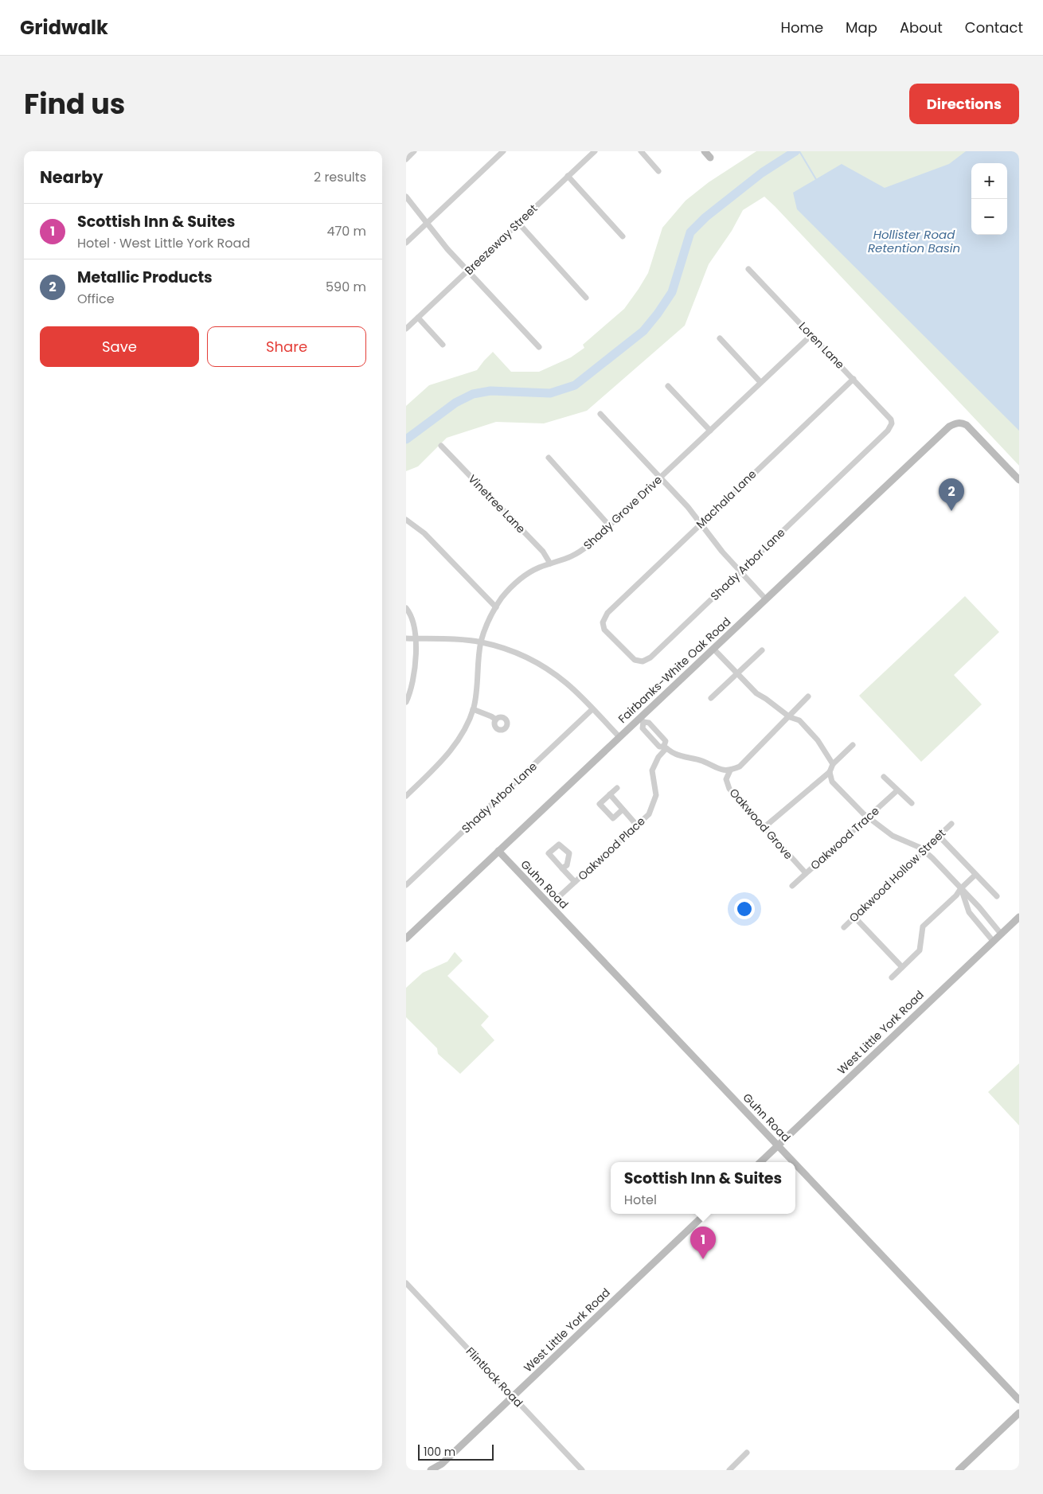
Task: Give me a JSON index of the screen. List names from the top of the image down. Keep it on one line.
{"streets":{"street":["Breezeway Street","Loren Lane","Machala Lane","Vinetree Lane","Shady Grove Drive","Shady Arbor Lane","Fairbanks-White Oak Road","Oakwood Grove","Oakwood Trace","Oakwood Place","Oakwood Hollow Street","Guhn Road","West Little York Road","Flintlock Road"]},"crossings":[["Loren Lane","Machala Lane"],["Loren Lane","Shady Grove Drive"],["Loren Lane","Shady Arbor Lane"],["Machala Lane","Shady Arbor Lane"],["Vinetree Lane","Shady Grove Drive"],["Fairbanks-White Oak Road","Guhn Road"],["Oakwood Grove","Oakwood Trace"],["Guhn Road","West Little York Road"],["West Little York Road","Flintlock Road"]],"water":["Hollister Road Retention Basin"],"scale_bar":"100 m","page":{"header":"Gridwalk","nav":["Home","Map","About","Contact"],"title":"Find us","buttons":["Directions",["Save","Share"]],"heading":["Nearby","2 results"],"map_buttons":["+","−"],"list":[{"mark":"1","name":"Scottish Inn & Suites","note":"Hotel · West Little York Road","value":"470 m"},{"mark":"2","name":"Metallic Products","note":"Office","value":"590 m"}],"pins":["2","1"],"popup":["Scottish Inn & Suites","Hotel"],"scale":"100 m"}}
